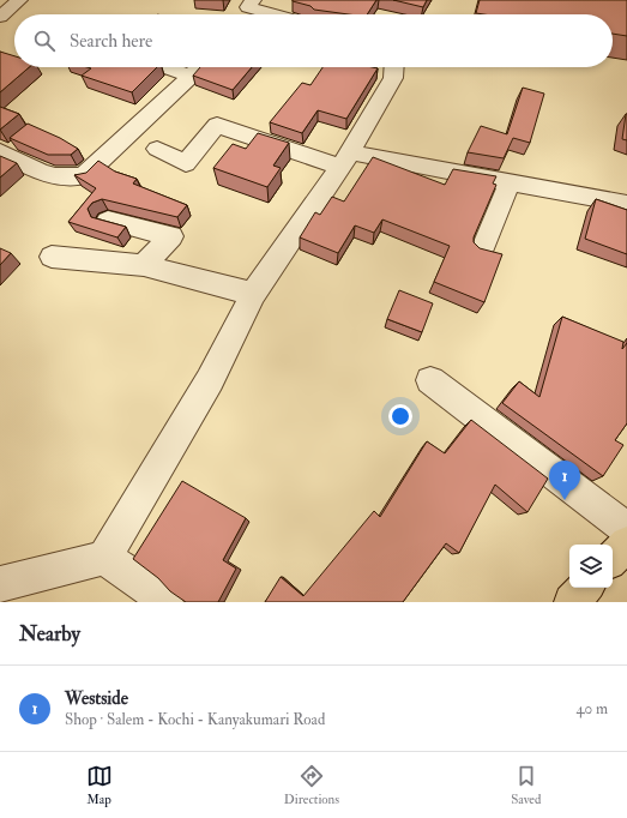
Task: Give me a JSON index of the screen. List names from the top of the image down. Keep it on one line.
{"page":{"search":"Search here","pins":"1","heading":"Nearby","list":[{"mark":"1","name":"Westside","note":"Shop · Salem - Kochi - Kanyakumari Road","value":"40 m"}],"nav":["Map","Directions","Saved"]}}
